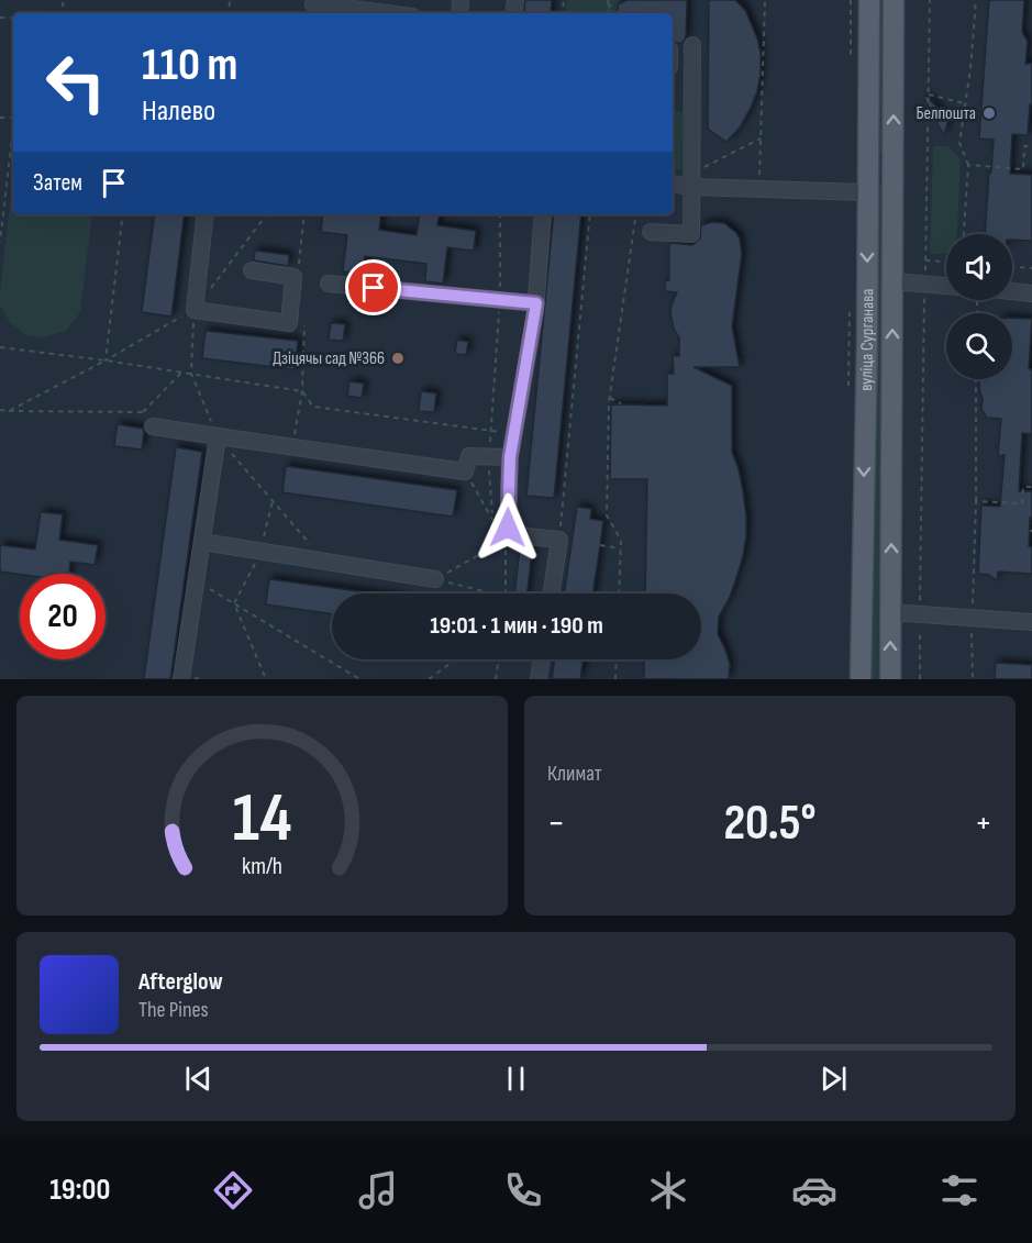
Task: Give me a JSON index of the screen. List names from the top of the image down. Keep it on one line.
{"streets":{"main road":["вуліца Сурганава"]},"places":["Белпошта","Дзіцячы сад №366"],"page":{"turn":["110 m","Налево"],"then":"Затем","limit":"20","trip":"19:01 · 1 мин · 190 m","tile":"Климат","heat":["−","20.5°","+"],"song":["Afterglow","The Pines"],"tabs":"19:00","gauge":["14","km/h"]}}
